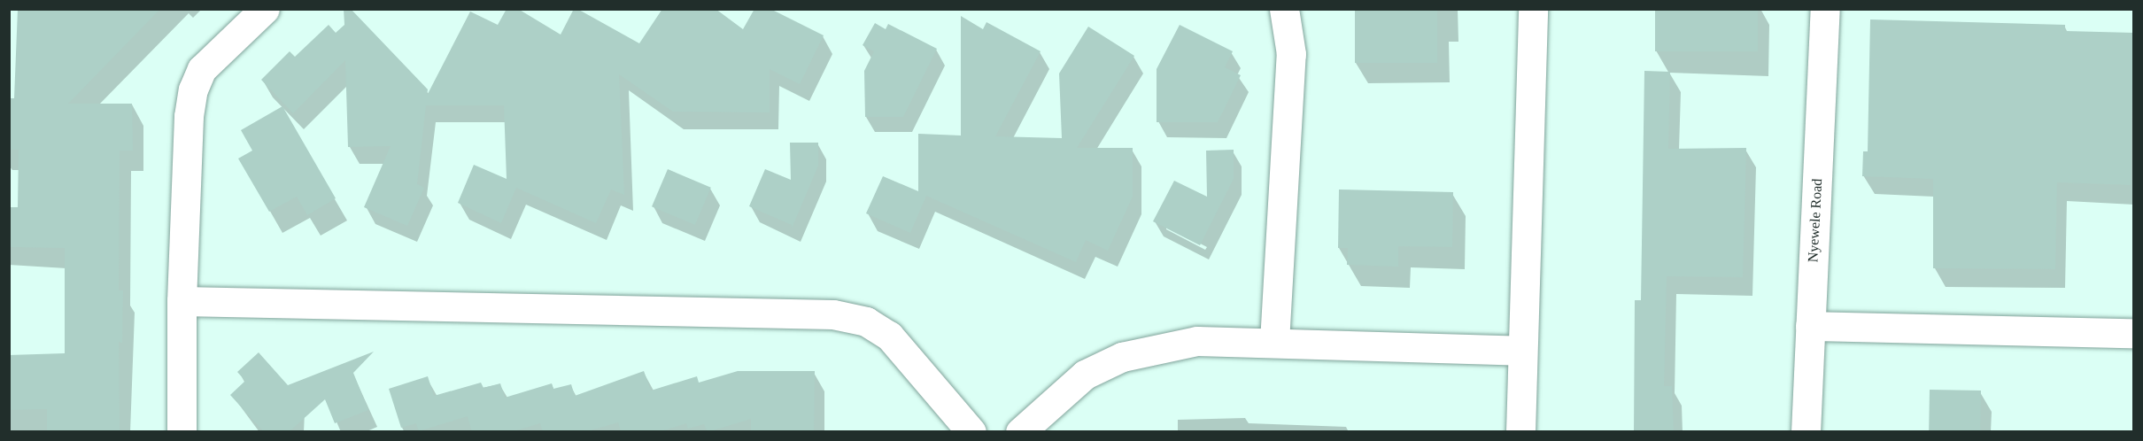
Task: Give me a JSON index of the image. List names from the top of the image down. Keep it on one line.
{"streets":{"street":["Nyewele Road"]}}
